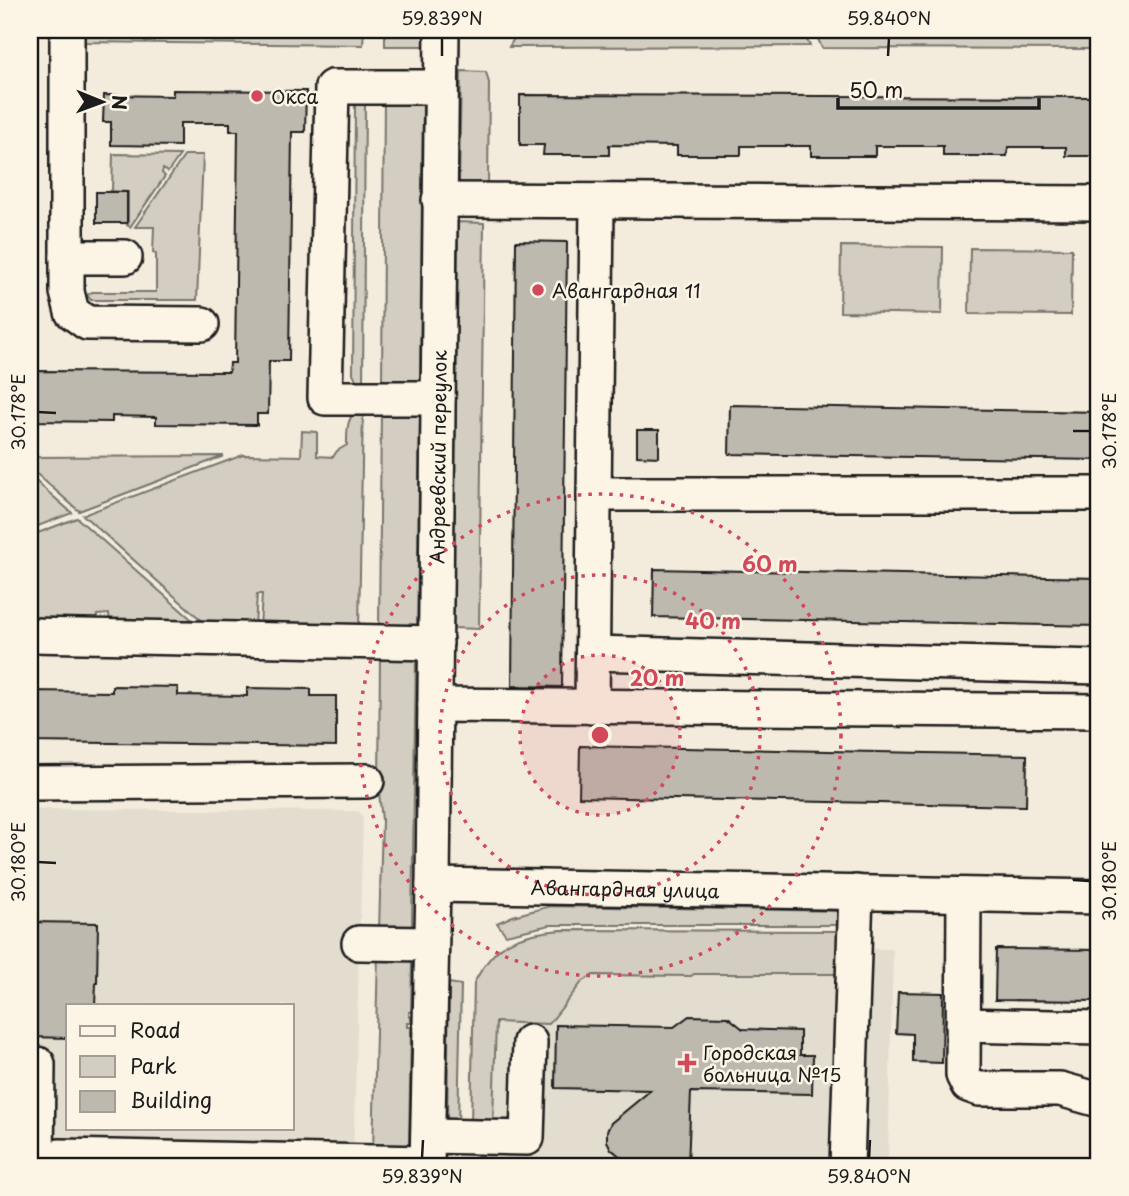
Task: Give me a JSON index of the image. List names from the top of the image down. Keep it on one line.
{"streets":{"street":["Андреевский переулок","Авангардная улица"]},"crossings":[["Андреевский переулок","Авангардная улица"]],"places":{"other":["Окса","Авангардная 11"],"health":["Городская больница №15"]},"legend":["Road","Park","Building"],"scale_bar":"50 m","north":"right","coordinates":["59.839°N","59.840°N","30.178°E","30.180°E"],"rings":["60 m","40 m","20 m"]}
